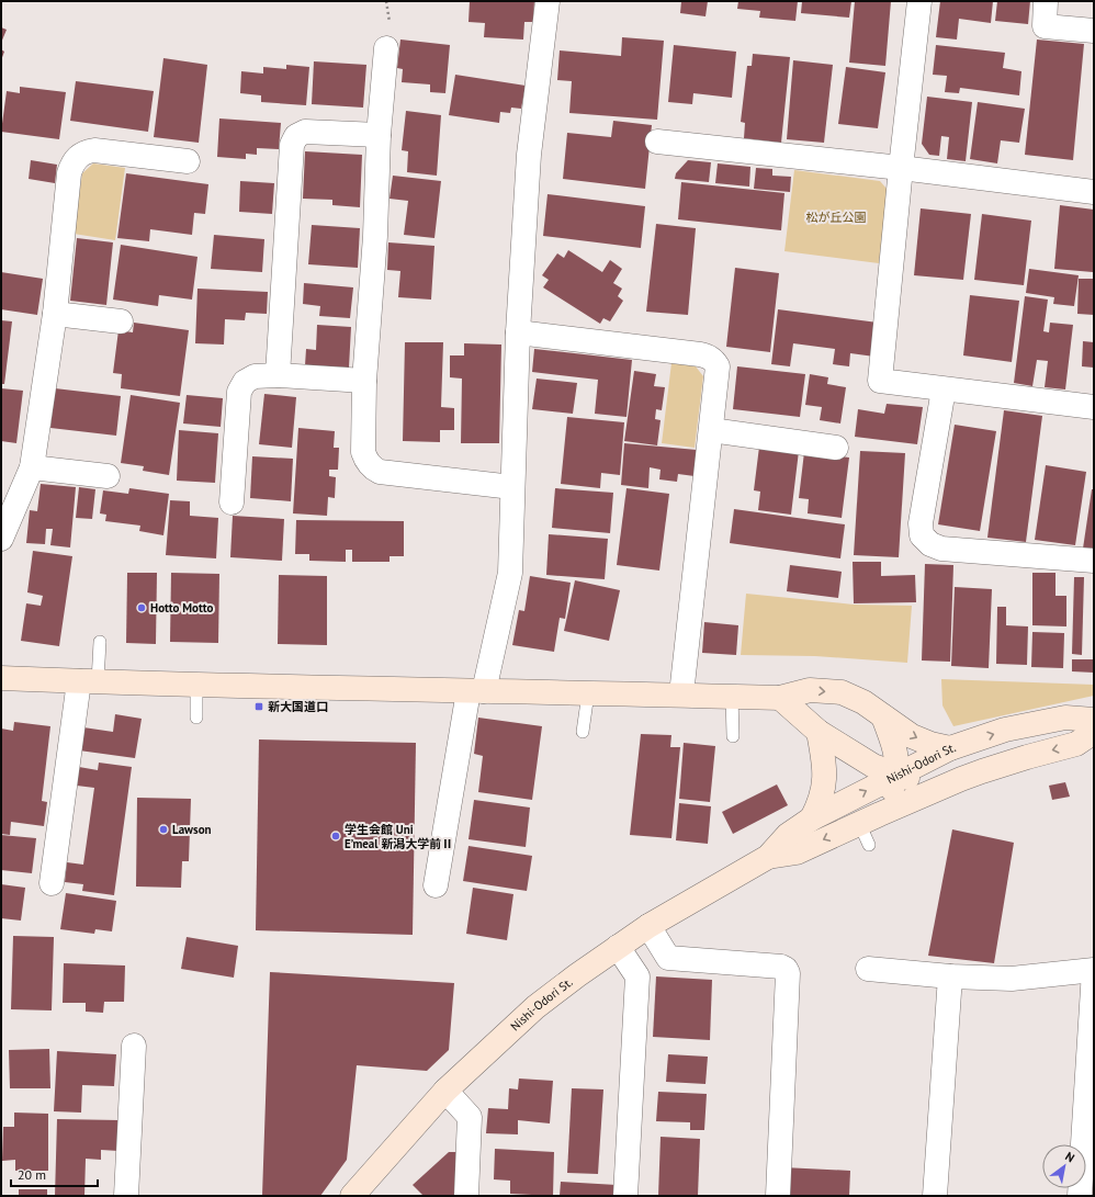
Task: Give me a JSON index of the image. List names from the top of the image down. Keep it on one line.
{"streets":{"street":["Nishi-Odori St."]},"parks":["松が丘公園"],"places":{"other":["Hotto Motto","Lawson","学生会館 Uni E’meal 新潟大学前Ⅱ"],"transit":["新大国道口"]},"scale_bar":"20 m","north":"top right"}
